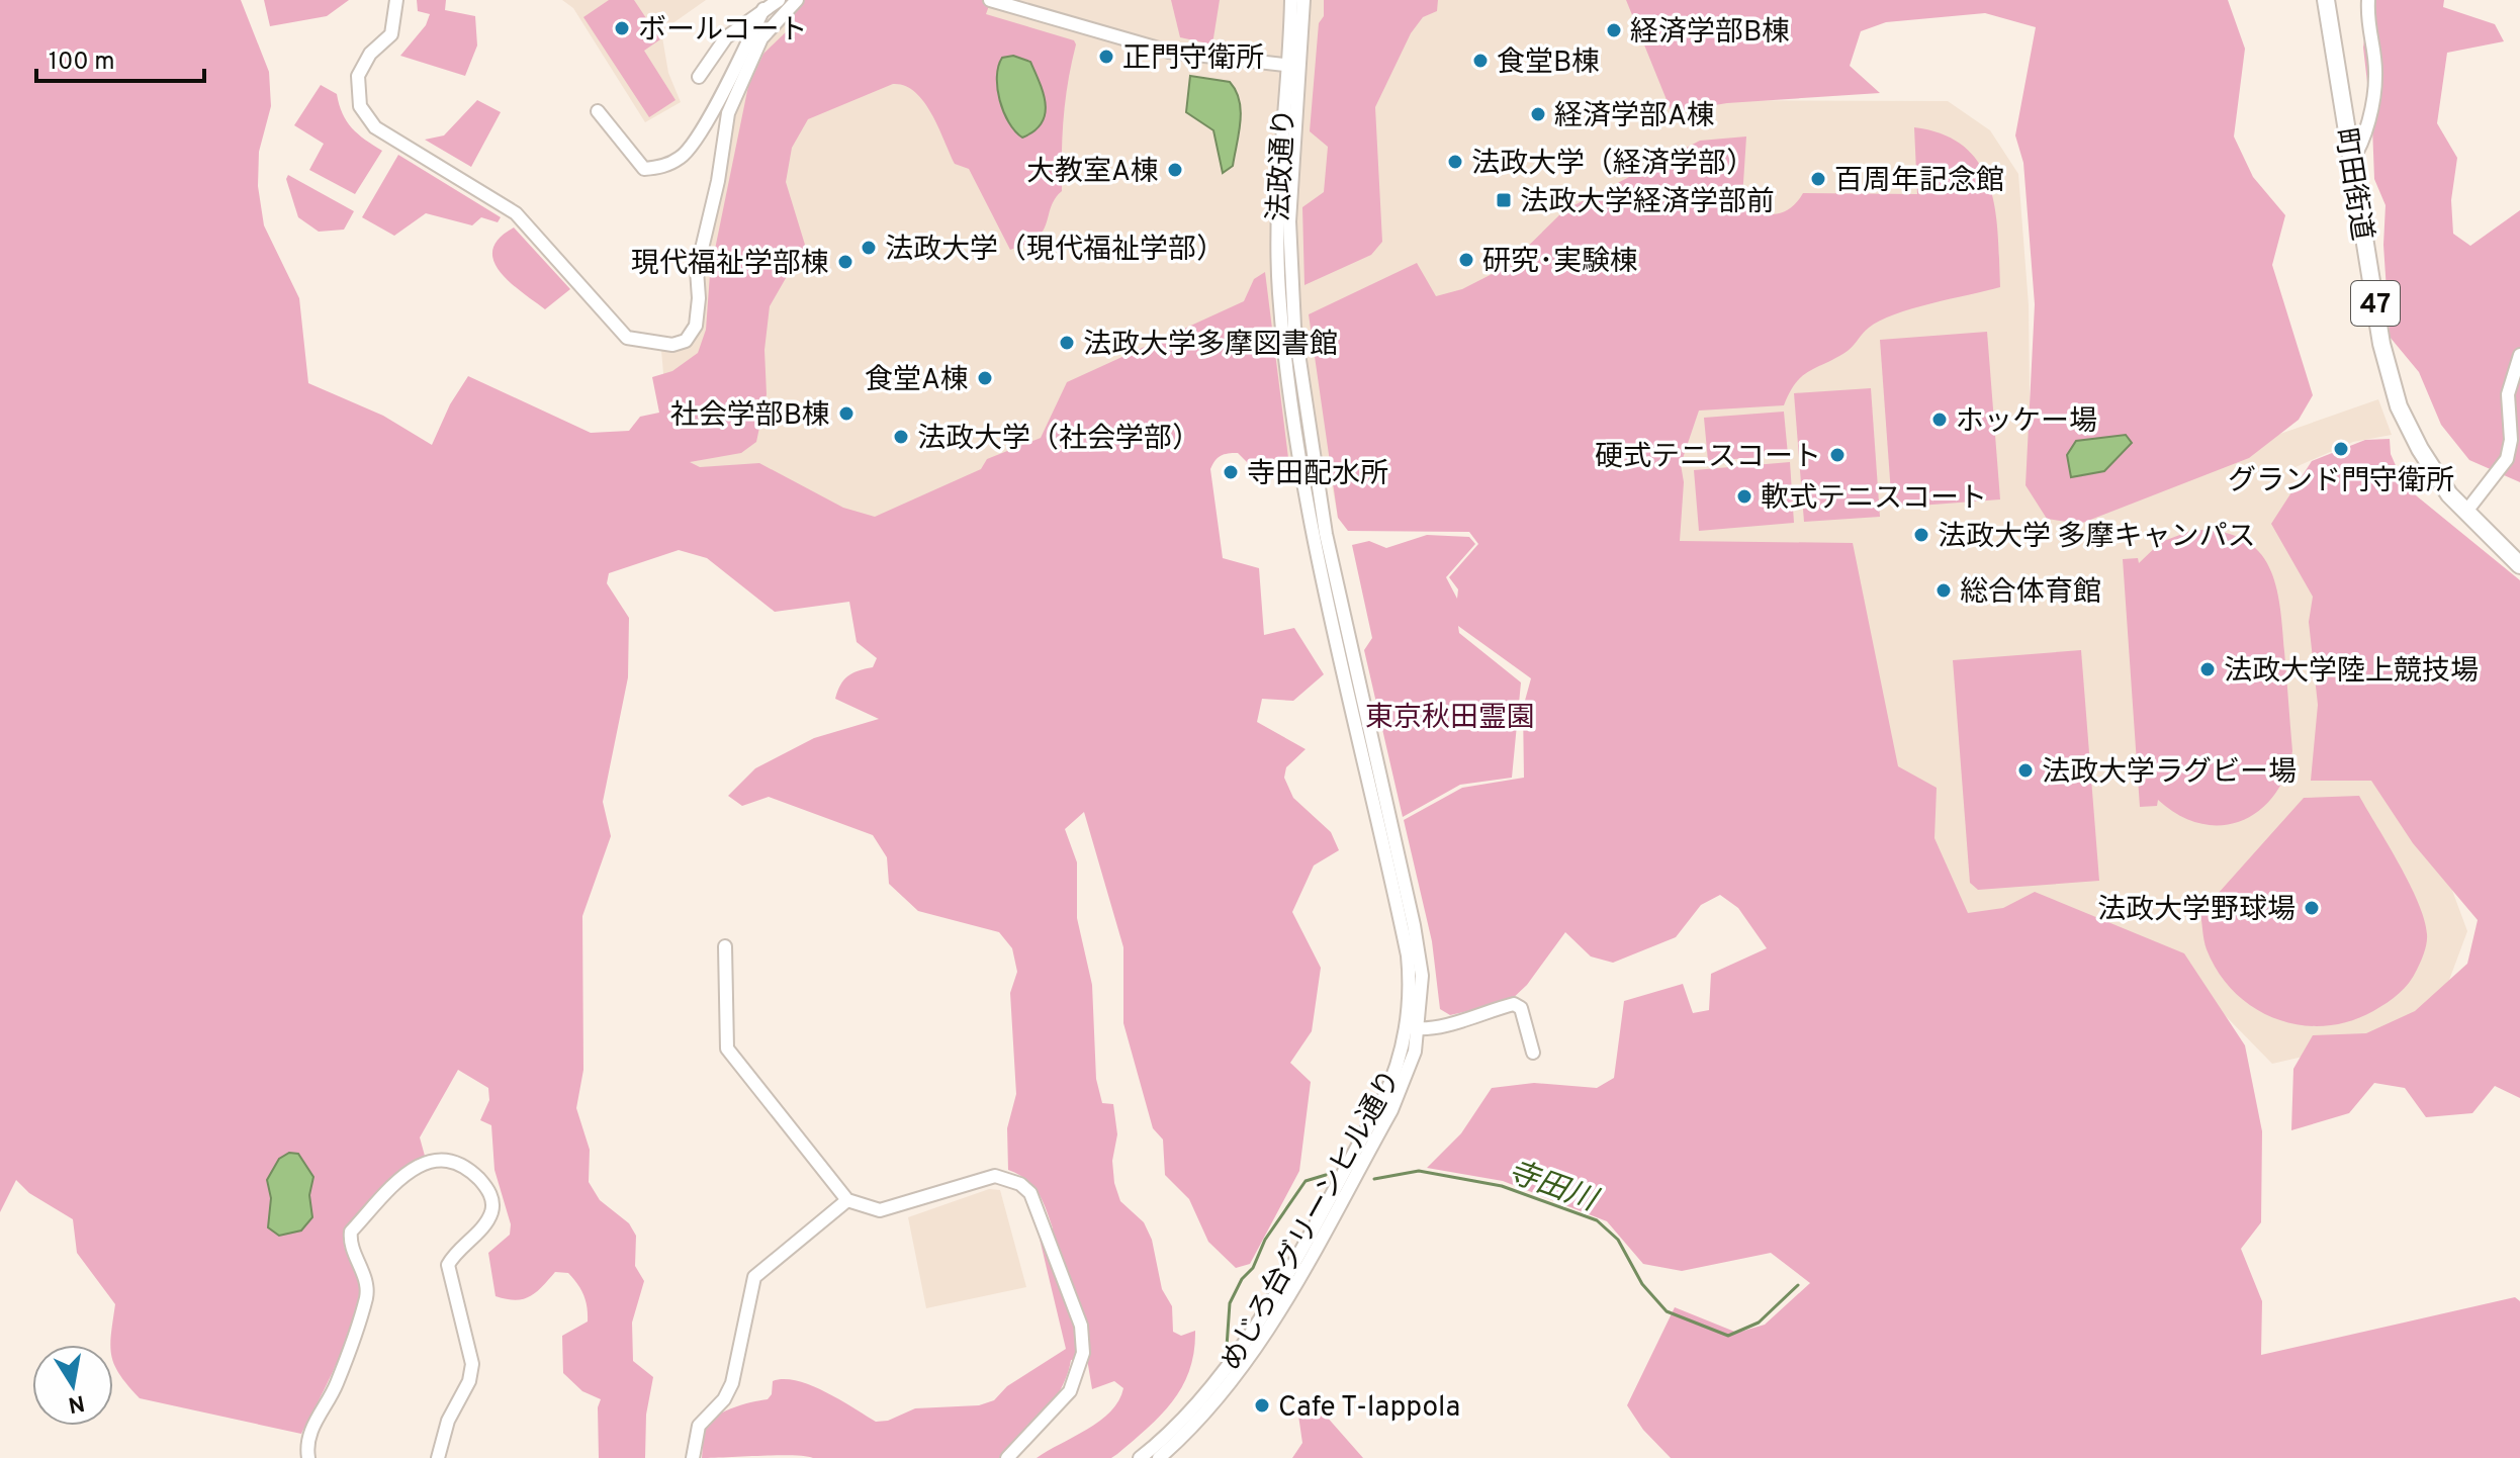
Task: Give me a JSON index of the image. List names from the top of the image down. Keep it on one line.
{"streets":{"main road":["町田街道","47"],"street":["法政通り","めじろ台グリーンヒル通り"]},"crossings":[["法政通り","めじろ台グリーンヒル通り"]],"water":["寺田川"],"parks":["東京秋田霊園"],"places":{"other":["ボールコート","経済学部B棟","正門守衛所","食堂B棟","経済学部A棟","法政大学（経済学部）","大教室A棟","百周年記念館","法政大学（現代福祉学部）","研究･実験棟","現代福祉学部棟","法政大学多摩図書館","食堂A棟","社会学部B棟","ホッケー場","法政大学（社会学部）","グランド門守衛所","硬式テニスコート","寺田配水所","軟式テニスコート","法政大学 多摩キャンパス","総合体育館","法政大学陸上競技場","法政大学ラグビー場","法政大学野球場","Cafe T-lappola"],"transit":["法政大学経済学部前"]},"scale_bar":"100 m","north":"bottom"}
